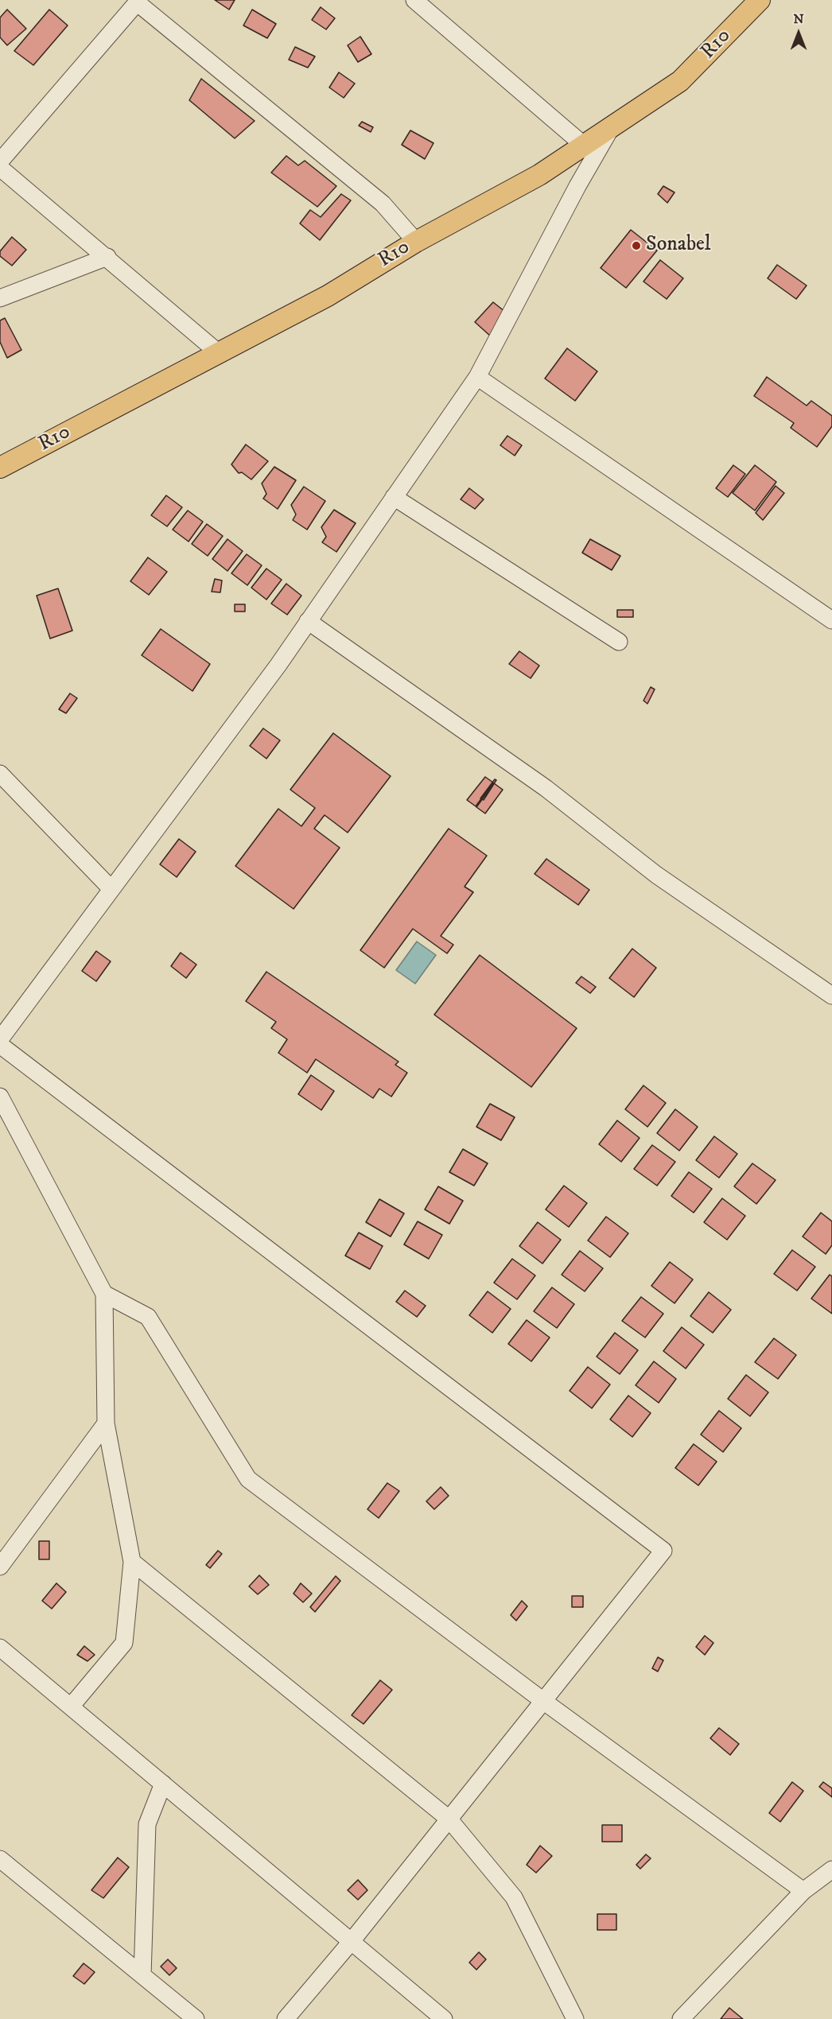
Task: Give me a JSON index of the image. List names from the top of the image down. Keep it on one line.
{"streets":{"main road":["R10"]},"places":["Sonabel"],"north":"top"}
